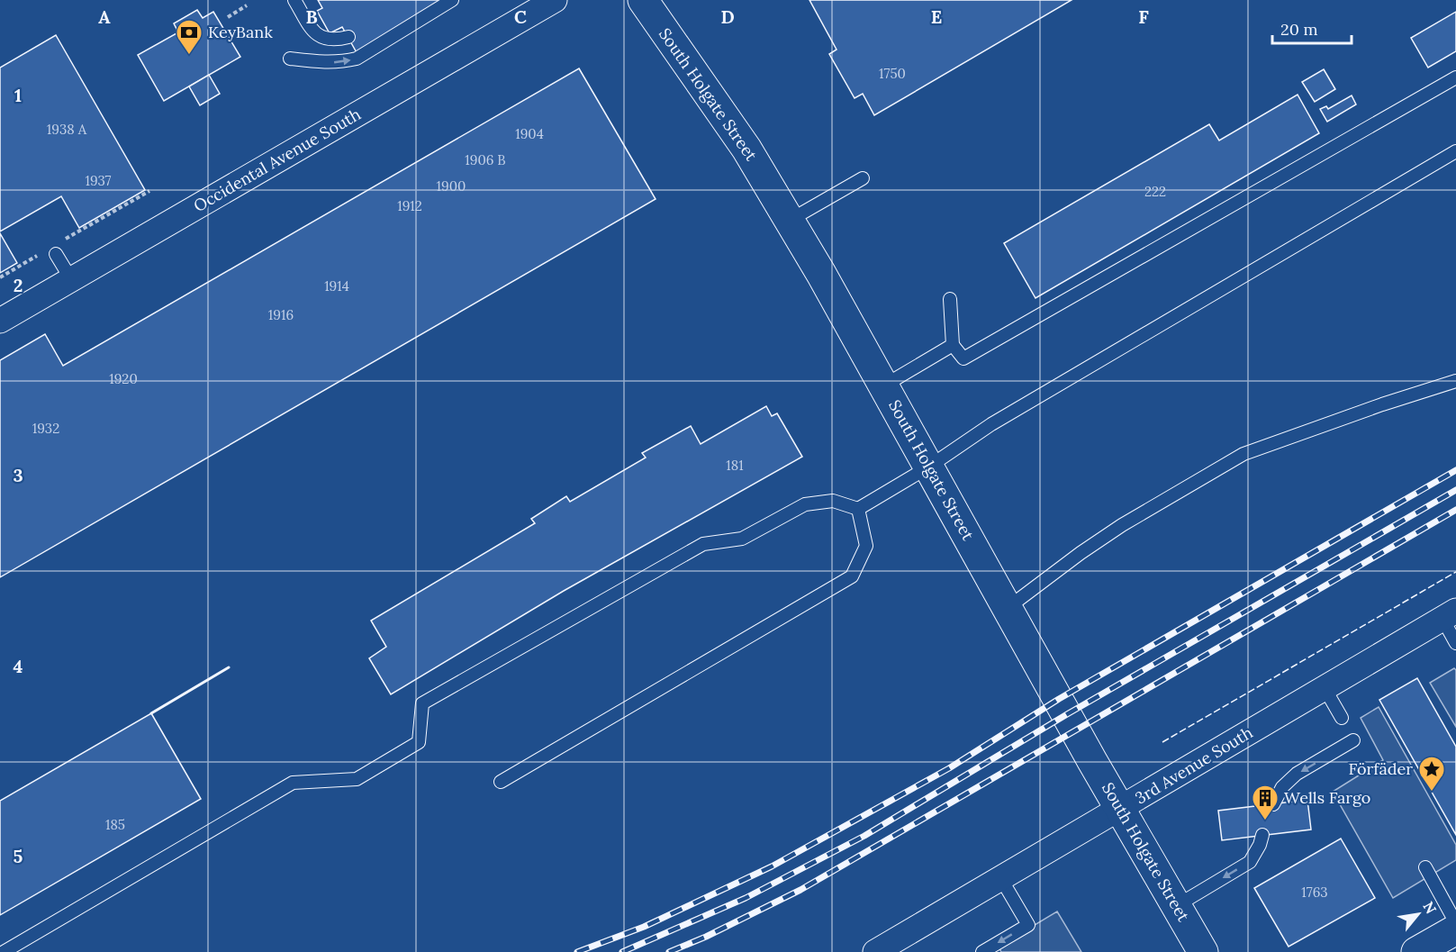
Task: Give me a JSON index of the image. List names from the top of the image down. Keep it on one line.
{"streets":{"main road":["South Holgate Street"],"street":["Occidental Avenue South","3rd Avenue South"]},"crossings":[["South Holgate Street","3rd Avenue South"]],"places":{"bank":["KeyBank"],"place":["Förfäder"],"building":["Wells Fargo"]},"house_numbers":["1750","1938 A","1904","1906 B","1937","1900","222","1912","1914","1916","1920","1932","181","185","1763"],"scale_bar":"20 m","north":"top right","grid":{"columns":["A","B","C","D","E","F"],"rows":["1","2","3","4","5"]}}
